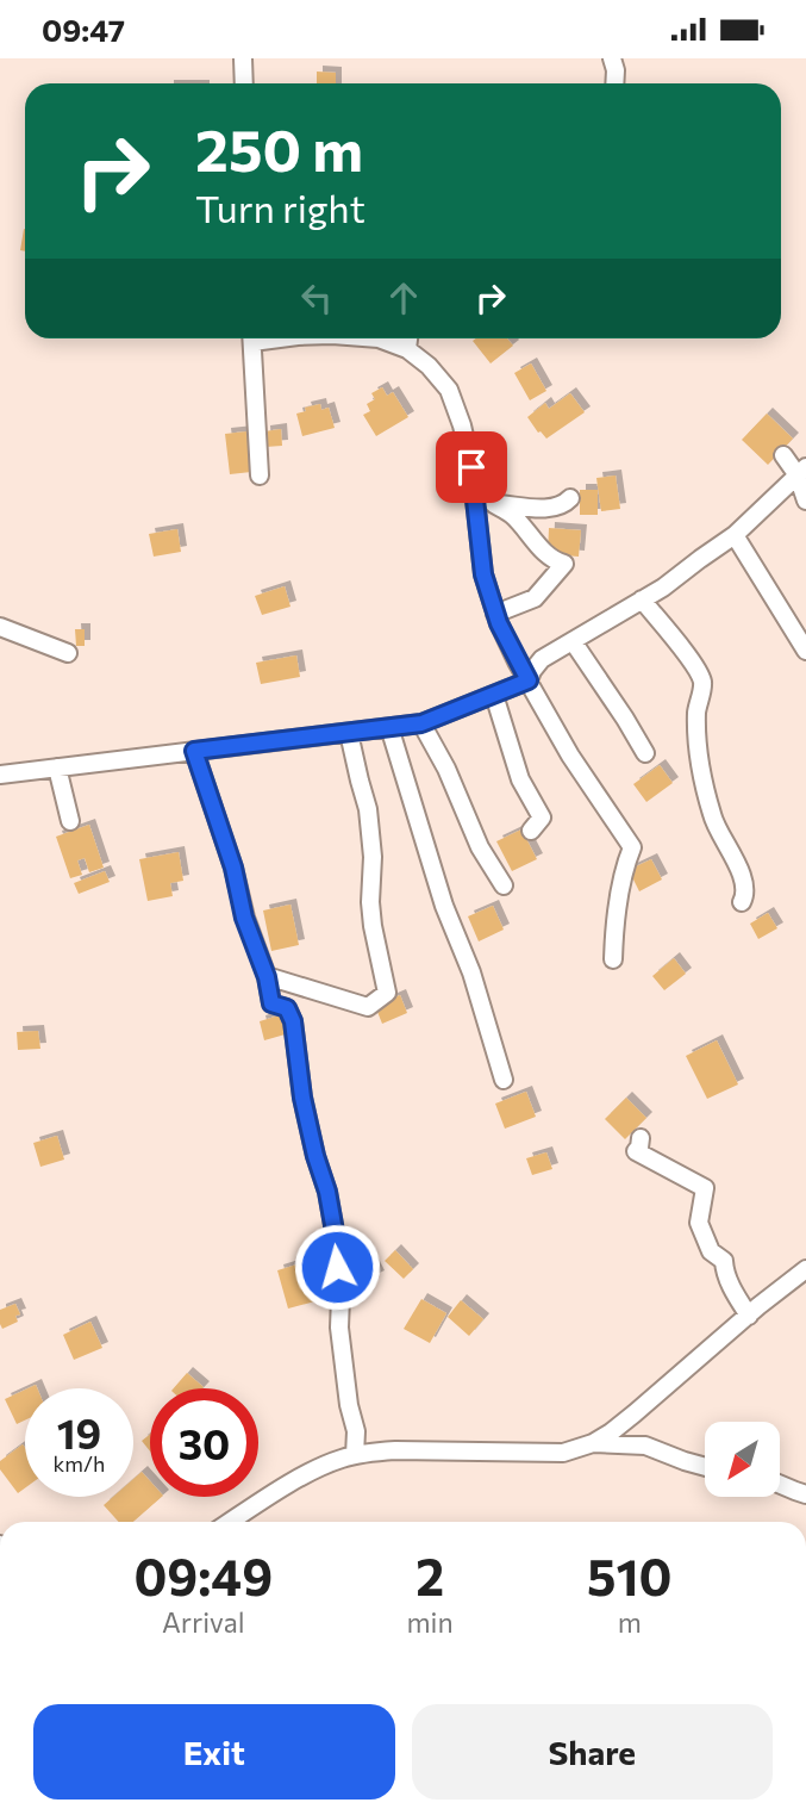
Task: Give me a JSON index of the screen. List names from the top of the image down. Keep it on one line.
{"north":"bottom left","page":{"status":"09:47","turn":["250 m","Turn right"],"speed":"19 km/h","limit":"30","eta":["09:49","Arrival","2","min","510","m"],"buttons":["Exit","Share"]}}
